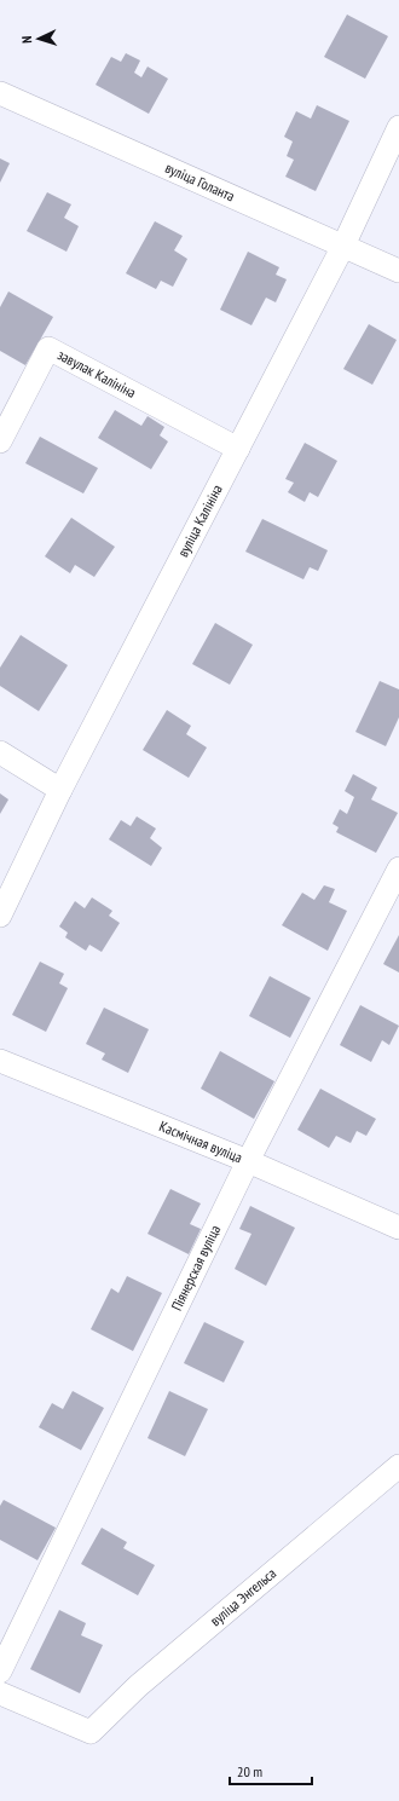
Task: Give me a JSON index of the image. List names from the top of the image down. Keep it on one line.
{"streets":{"street":["вуліца Голанта","завулак Калініна","вуліца Калініна","Касмічная вуліца","Піянерская вуліца","вуліца Энгельса"]},"crossings":[["вуліца Голанта","вуліца Калініна"],["завулак Калініна","вуліца Калініна"],["Касмічная вуліца","Піянерская вуліца"]],"scale_bar":"20 m","north":"left"}
